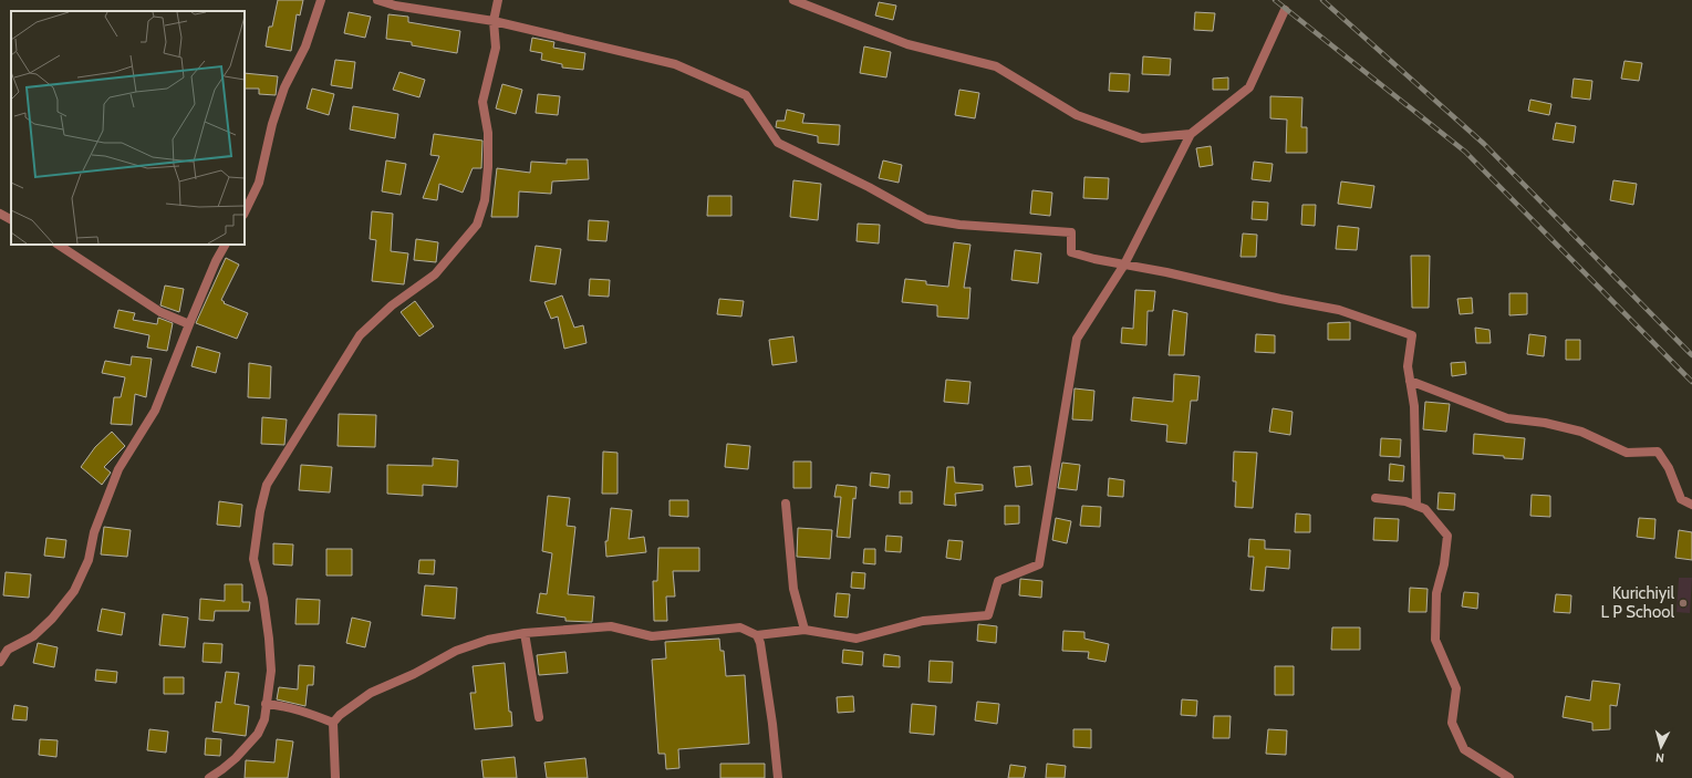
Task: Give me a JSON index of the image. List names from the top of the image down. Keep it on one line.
{"places":["Kurichiyil L P School"],"north":"bottom"}
